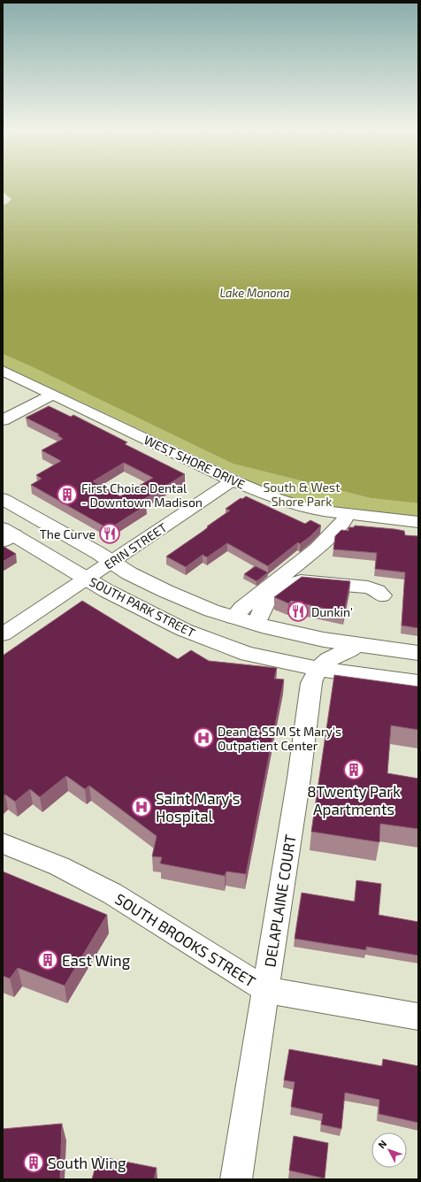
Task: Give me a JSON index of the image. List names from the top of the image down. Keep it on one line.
{"streets":{"main road":["SOUTH PARK STREET"],"street":["WEST SHORE DRIVE","ERIN STREET","DELAPLAINE COURT","SOUTH BROOKS STREET"]},"crossings":[["WEST SHORE DRIVE","ERIN STREET"],["ERIN STREET","SOUTH PARK STREET"],["SOUTH PARK STREET","DELAPLAINE COURT"],["DELAPLAINE COURT","SOUTH BROOKS STREET"]],"water":["Lake Monona"],"parks":["South & West Shore Park"],"places":{"building":["First Choice Dental - Downtown Madison","8Twenty Park Apartments","East Wing","South Wing"],"restaurant":["The Curve","Dunkin'"],"hospital":["Dean & SSM St Mary's Outpatient Center","Saint Mary's Hospital"]},"north":"top left"}
